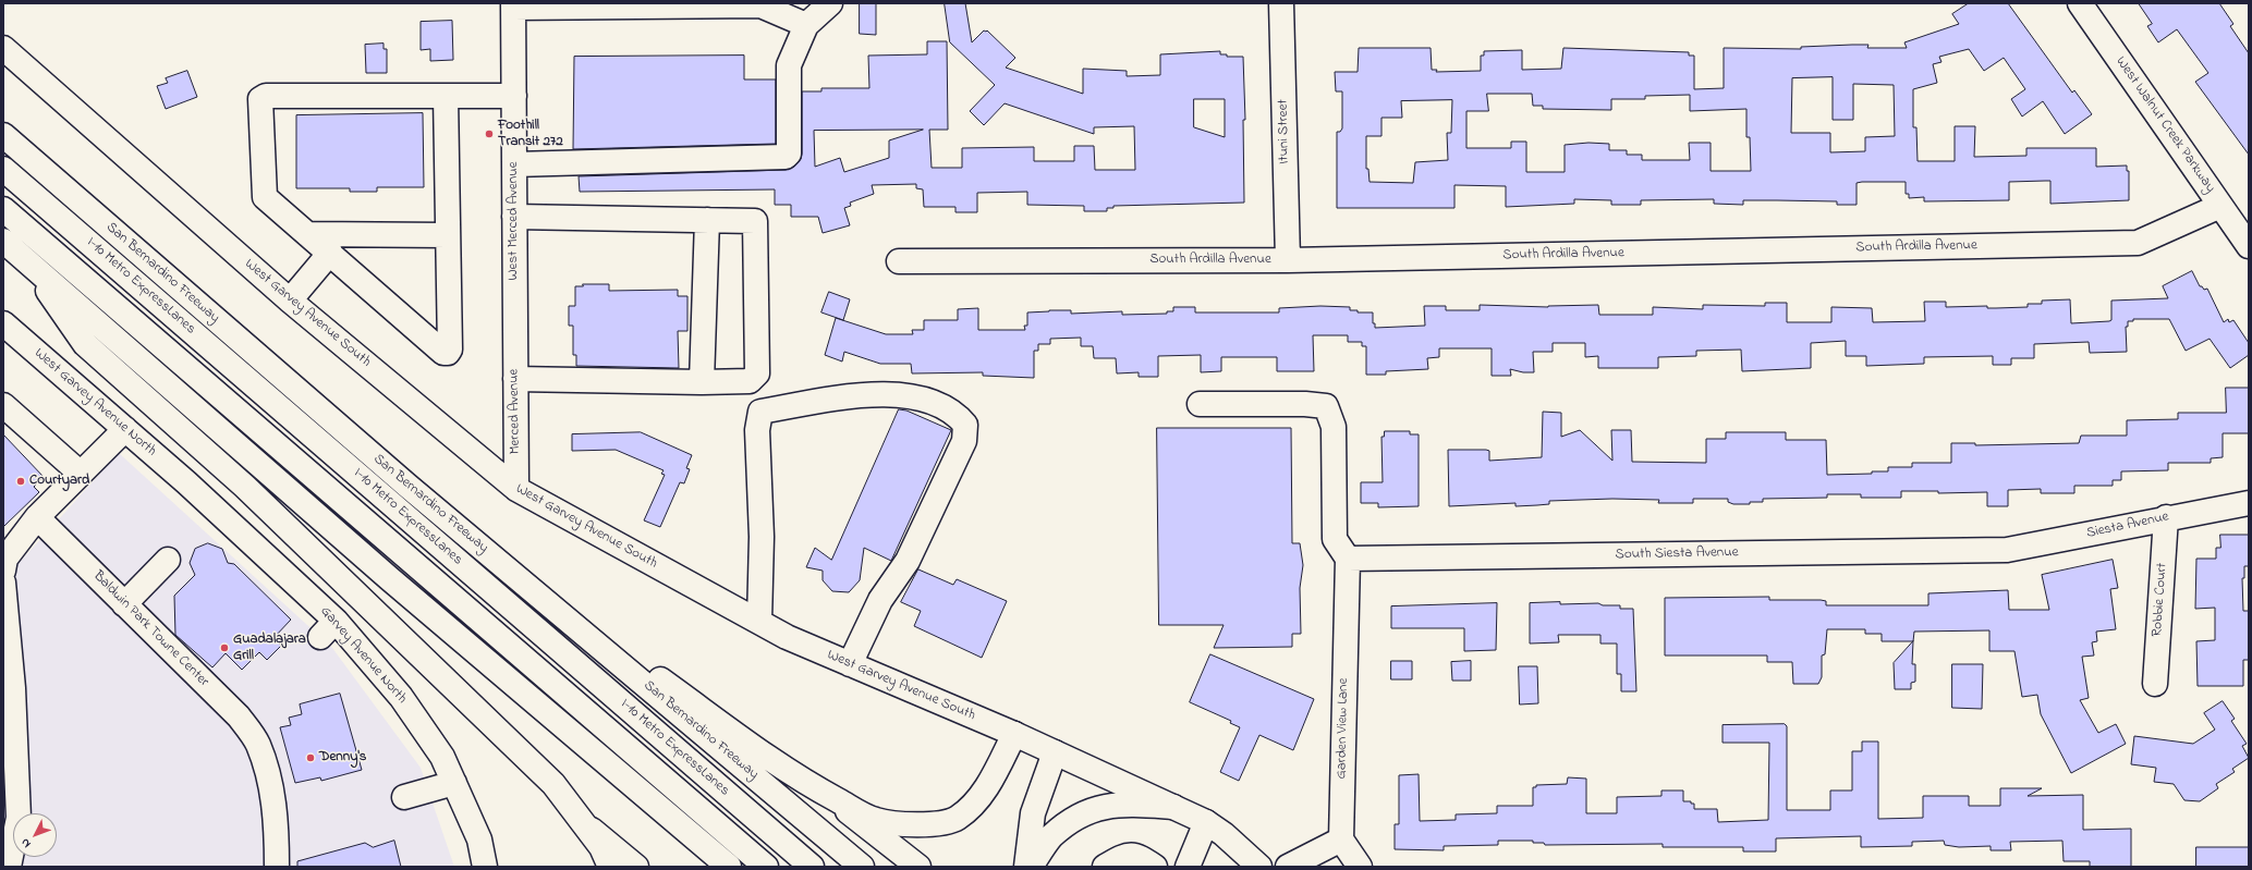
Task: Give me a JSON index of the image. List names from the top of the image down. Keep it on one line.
{"streets":{"main road":["West Walnut Creek Parkway","Ituni Street","West Merced Avenue","South Ardilla Avenue","San Bernardino Freeway","I-10 Metro ExpressLanes","West Garvey Avenue South","West Garvey Avenue North","Merced Avenue","Siesta Avenue","South Siesta Avenue","Robbie Court","Baldwin Park Towne Center","Garvey Avenue North","Garden View Lane"]},"crossings":[["West Walnut Creek Parkway","South Ardilla Avenue"],["Ituni Street","South Ardilla Avenue"],["West Merced Avenue","Merced Avenue"],["West Garvey Avenue South","Merced Avenue"],["West Garvey Avenue North","Garvey Avenue North"],["Siesta Avenue","South Siesta Avenue"],["Siesta Avenue","Robbie Court"],["South Siesta Avenue","Garden View Lane"]],"places":["Foothill Transit 272","Courtyard","Guadalajara Grill","Denny's"],"north":"bottom left"}
